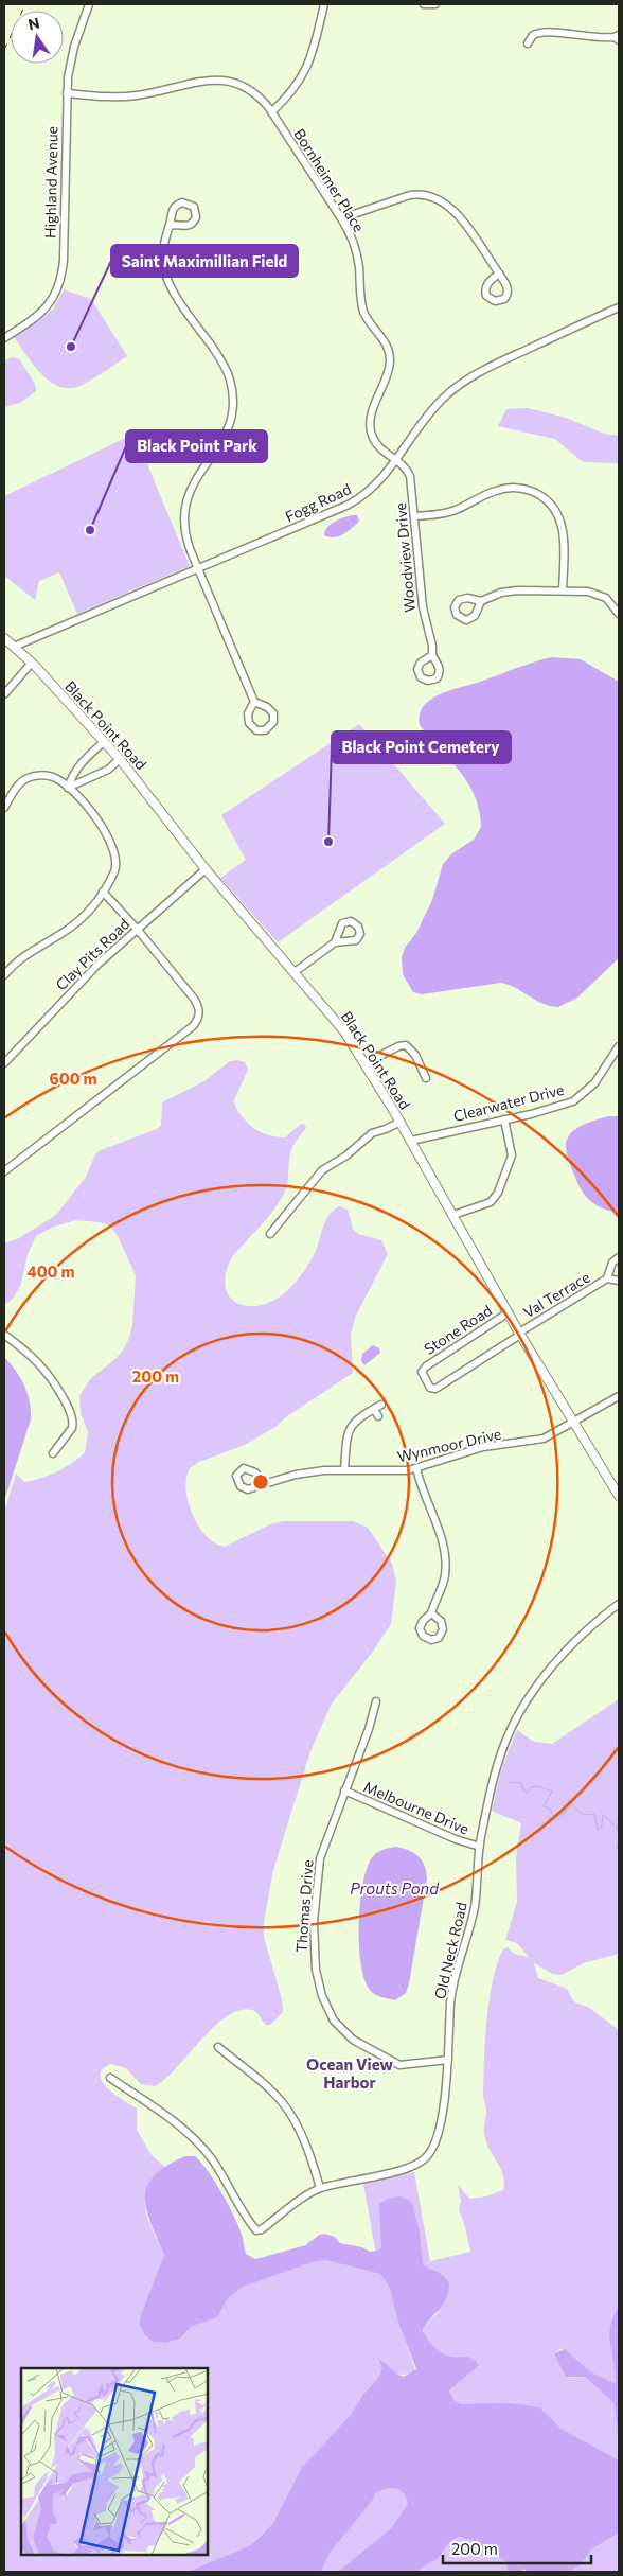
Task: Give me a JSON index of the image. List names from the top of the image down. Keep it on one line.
{"streets":{"main road":["Black Point Road"],"street":["Bornheimer Place","Highland Avenue","Fogg Road","Woodview Drive","Clay Pits Road","Clearwater Drive","Val Terrace","Stone Road","Wynmoor Drive","Melbourne Drive","Thomas Drive","Old Neck Road"]},"crossings":[["Bornheimer Place","Highland Avenue"],["Bornheimer Place","Fogg Road"],["Bornheimer Place","Woodview Drive"],["Fogg Road","Woodview Drive"],["Fogg Road","Black Point Road"],["Black Point Road","Clay Pits Road"],["Black Point Road","Clearwater Drive"],["Black Point Road","Val Terrace"],["Black Point Road","Stone Road"],["Black Point Road","Wynmoor Drive"],["Val Terrace","Stone Road"],["Melbourne Drive","Thomas Drive"],["Melbourne Drive","Old Neck Road"],["Thomas Drive","Old Neck Road"]],"districts":["Ocean View Harbor"],"water":["Prouts Pond"],"places":["Saint Maximillian Field","Black Point Park","Black Point Cemetery"],"scale_bar":"200 m","north":"top","rings":["600 m","400 m","200 m"]}
